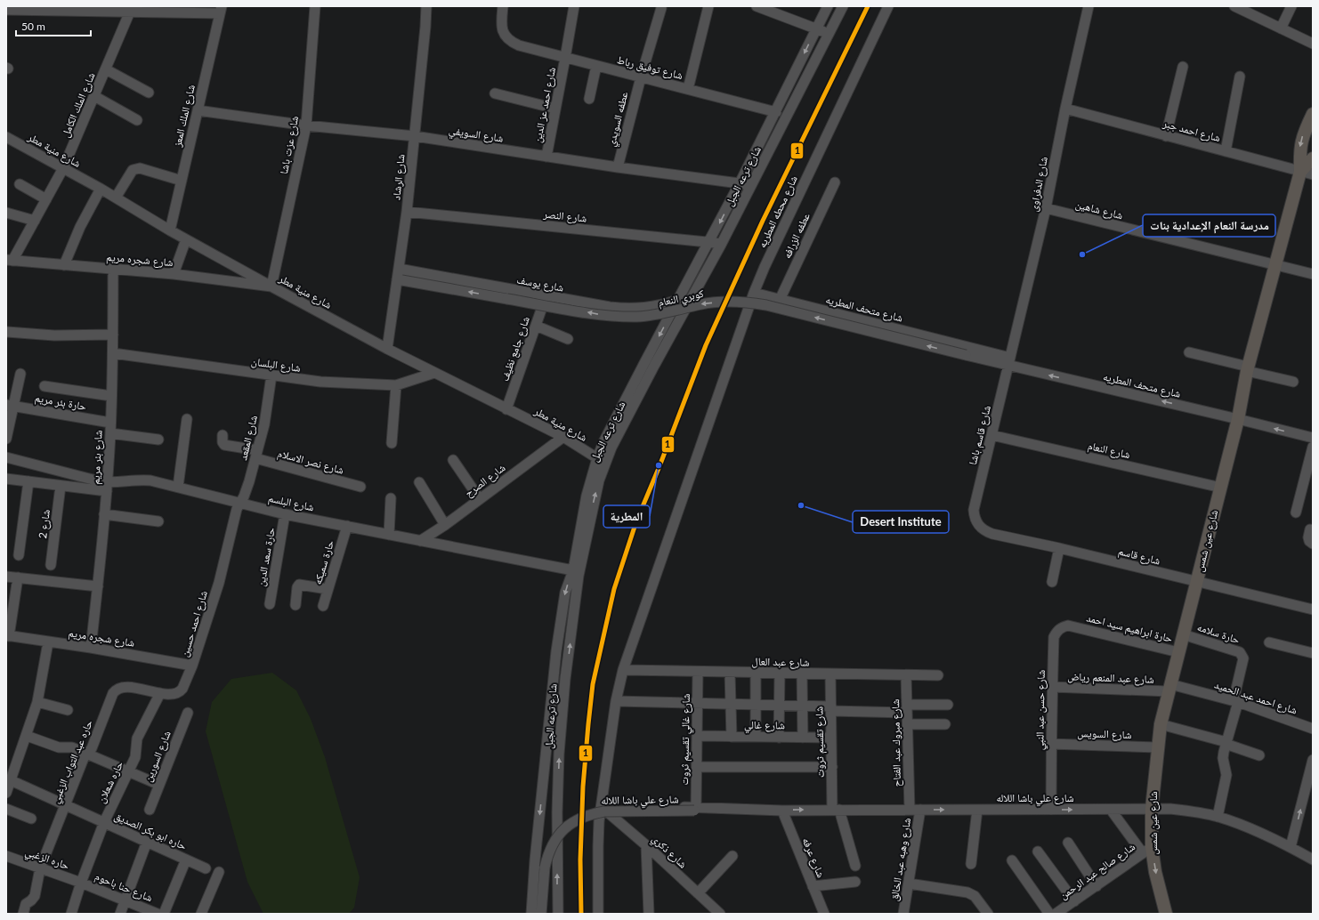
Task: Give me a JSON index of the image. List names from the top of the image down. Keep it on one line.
{"streets":{"main road":["شارع عين شمس"],"street":["شارع توفيق رباط","شارع الملك الكامل","شارع احمد عز الدين","شارع الملك المعز","عطفه السويدي","شارع احمد جبر","شارع السويفي","شارع عزت باشا","شارع منية مطر","شارع ترعه الجبل","شارع الرشاد","شارع الدفراوى","شارع شاهين","شارع محطه المطريه","شارع النصر","عطفه الزرافه","شارع شجره مريم","شارع يوسف","كوبري النعام","شارع متحف المطريه","شارع جامع نظيف","شارع البلسان","حارة بئر مريم","شارع قاسم باشا","شارع المقعد","شارع النعام","شارع بئر مريم","شارع نصر الاسلام","شارع الصرح","شارع البلسم","شارع 2","شارع قاسم","حارة سعد الدين","حارة سميكه","شارع احمد حسين","حارة ابراهيم سيد احمد","حارة سلامه","شارع عبد العال","شارع عبد المنعم رياض","شارع احمد عبد الحميد","شارع حسن عبد النبي","شارع غالي","شارع السويس","شارع غالي تقسيم ثروت","شارع تقسيم ثروت","شارع مبروك عبد الفتاح","شارع السورين","حاره عبد التواب الزغبي","حاره شعلان","شارع علي باشا اللاله","حاره ابو بكر الصديق","شارع ذكري","شارع عرفه","حاره الزغبي","شارع وهبه عبد الخالق","شارع صالح عبد الرحمن","شارع حنا باحوم"]},"crossings":[["شارع توفيق رباط","شارع احمد عز الدين"],["شارع توفيق رباط","عطفه السويدي"],["شارع توفيق رباط","شارع ترعه الجبل"],["شارع الملك الكامل","شارع منية مطر"],["شارع الملك الكامل","شارع شجره مريم"],["شارع احمد عز الدين","شارع السويفي"],["شارع الملك المعز","شارع السويفي"],["شارع الملك المعز","شارع منية مطر"],["عطفه السويدي","شارع السويفي"],["شارع احمد جبر","شارع الدفراوى"],["شارع احمد جبر","شارع عين شمس"],["شارع السويفي","شارع عزت باشا"],["شارع السويفي","شارع ترعه الجبل"],["شارع السويفي","شارع الرشاد"],["شارع عزت باشا","شارع منية مطر"],["شارع عزت باشا","شارع شجره مريم"],["شارع منية مطر","شارع ترعه الجبل"],["شارع منية مطر","شارع الرشاد"],["شارع منية مطر","شارع شجره مريم"],["شارع منية مطر","شارع جامع نظيف"],["شارع منية مطر","شارع البلسان"],["شارع منية مطر","شارع الصرح"],["شارع ترعه الجبل","شارع النصر"],["شارع ترعه الجبل","شارع يوسف"],["شارع ترعه الجبل","شارع البلسم"],["شارع الرشاد","شارع النصر"],["شارع الرشاد","شارع يوسف"],["شارع الرشاد","كوبري النعام"],["شارع الدفراوى","شارع شاهين"],["شارع الدفراوى","شارع متحف المطريه"],["شارع الدفراوى","شارع قاسم باشا"],["شارع شاهين","شارع عين شمس"],["شارع محطه المطريه","شارع متحف المطريه"],["شارع محطه المطريه","شارع عبد العال"],["شارع محطه المطريه","شارع علي باشا اللاله"],["شارع محطه المطريه","شارع ذكري"],["عطفه الزرافه","شارع متحف المطريه"],["شارع شجره مريم","شارع بئر مريم"],["شارع شجره مريم","شارع احمد حسين"],["شارع يوسف","شارع جامع نظيف"],["كوبري النعام","شارع متحف المطريه"],["شارع متحف المطريه","شارع قاسم باشا"],["شارع متحف المطريه","شارع عين شمس"],["شارع البلسان","شارع المقعد"],["شارع البلسان","شارع بئر مريم"],["حارة بئر مريم","شارع بئر مريم"],["شارع قاسم باشا","شارع النعام"],["شارع قاسم باشا","شارع قاسم"],["شارع المقعد","شارع نصر الاسلام"],["شارع المقعد","شارع البلسم"],["شارع المقعد","شارع احمد حسين"],["شارع النعام","شارع عين شمس"],["شارع بئر مريم","شارع البلسم"],["شارع الصرح","شارع البلسم"],["شارع البلسم","حارة سعد الدين"],["شارع البلسم","حارة سميكه"],["شارع البلسم","شارع احمد حسين"],["شارع عين شمس","شارع قاسم"],["شارع عين شمس","حارة ابراهيم سيد احمد"],["شارع عين شمس","حارة سلامه"],["شارع عين شمس","شارع عبد المنعم رياض"],["شارع عين شمس","شارع احمد عبد الحميد"],["شارع عين شمس","شارع السويس"],["شارع عين شمس","شارع علي باشا اللاله"],["شارع عين شمس","شارع صالح عبد الرحمن"],["شارع احمد حسين","حاره عبد التواب الزغبي"],["شارع احمد حسين","حاره شعلان"],["حارة ابراهيم سيد احمد","شارع حسن عبد النبي"],["حارة سلامه","شارع احمد عبد الحميد"],["حارة سلامه","شارع علي باشا اللاله"],["شارع عبد العال","شارع غالي تقسيم ثروت"],["شارع عبد العال","شارع تقسيم ثروت"],["شارع عبد العال","شارع مبروك عبد الفتاح"],["شارع عبد المنعم رياض","شارع احمد عبد الحميد"],["شارع عبد المنعم رياض","شارع حسن عبد النبي"],["شارع حسن عبد النبي","شارع السويس"],["شارع حسن عبد النبي","شارع علي باشا اللاله"],["شارع غالي","شارع غالي تقسيم ثروت"],["شارع غالي","شارع تقسيم ثروت"],["شارع غالي تقسيم ثروت","شارع علي باشا اللاله"],["شارع تقسيم ثروت","شارع علي باشا اللاله"],["شارع مبروك عبد الفتاح","شارع علي باشا اللاله"],["حاره عبد التواب الزغبي","حاره ابو بكر الصديق"],["حاره عبد التواب الزغبي","حاره الزغبي"],["حاره شعلان","حاره ابو بكر الصديق"],["حاره شعلان","حاره الزغبي"],["حاره شعلان","شارع حنا باحوم"],["شارع علي باشا اللاله","شارع ذكري"],["شارع علي باشا اللاله","شارع عرفه"],["شارع علي باشا اللاله","شارع وهبه عبد الخالق"],["حاره الزغبي","شارع حنا باحوم"]],"one_way":["كوبري النعام"],"places":["مدرسة النعام الإعدادية بنات","المطرية","Desert Institute"],"lines":["transit line 1"],"scale_bar":"50 m"}
